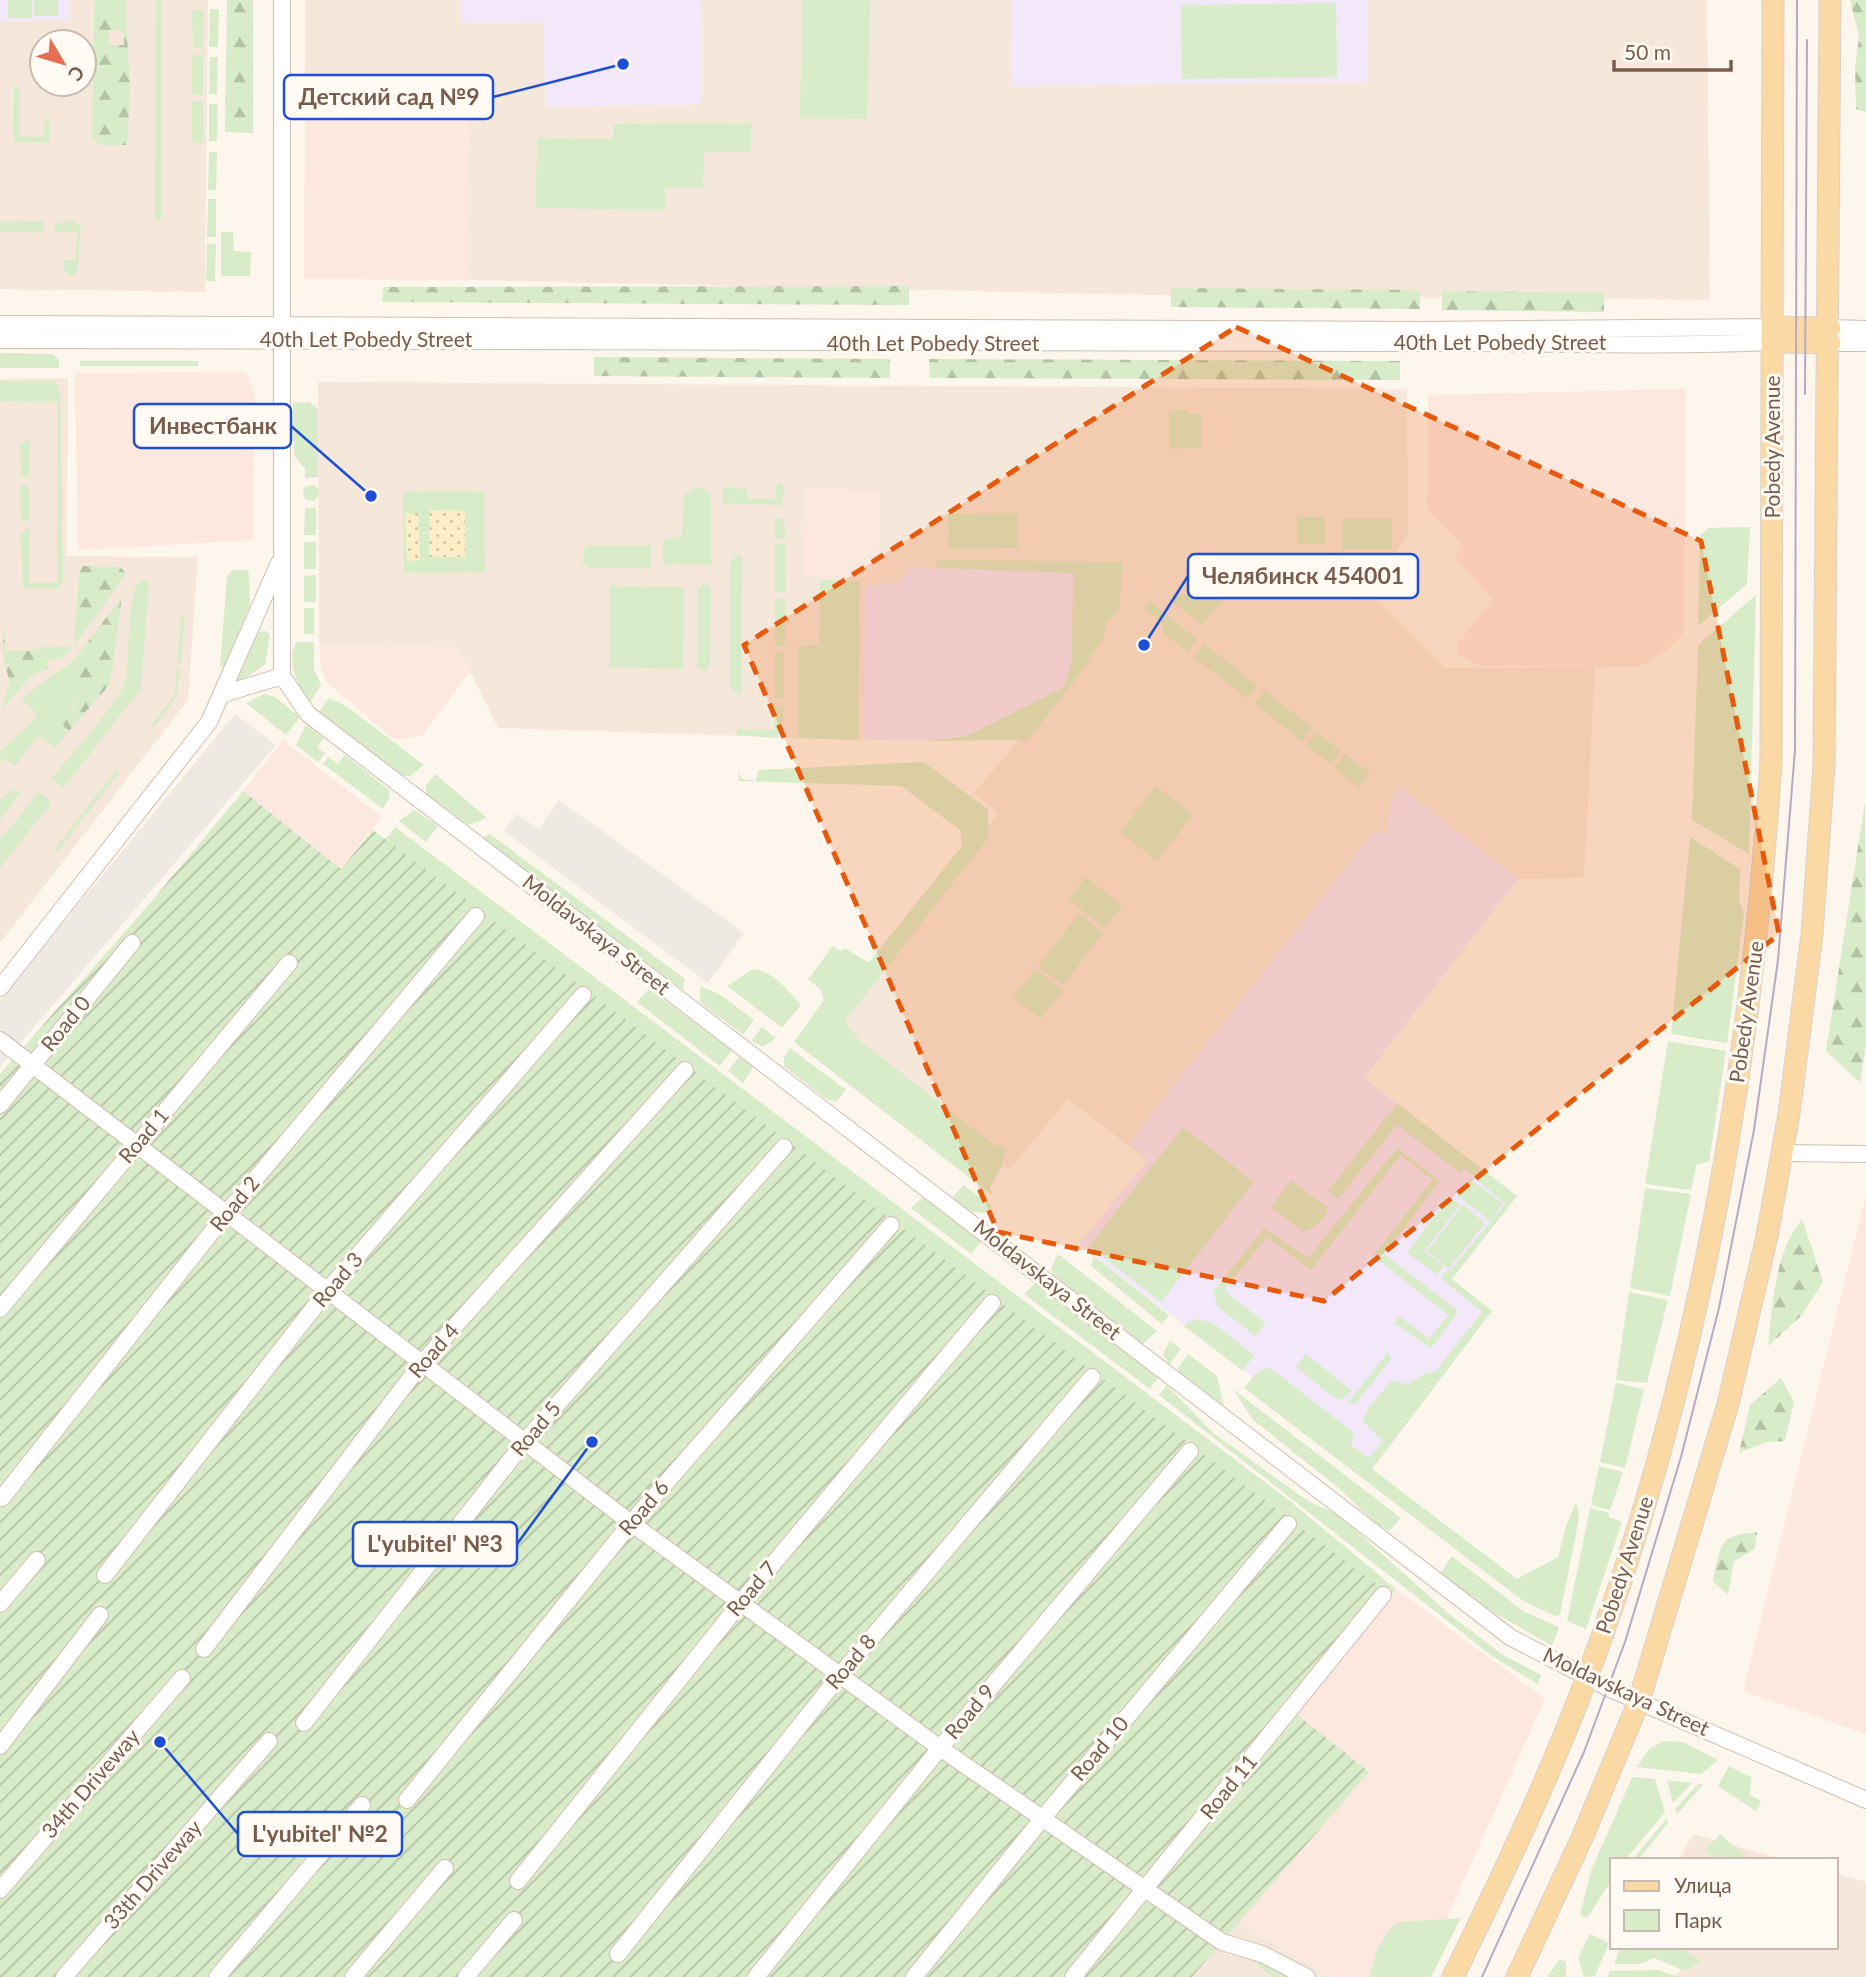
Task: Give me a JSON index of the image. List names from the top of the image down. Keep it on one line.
{"streets":{"main road":["40th Let Pobedy Street","Pobedy Avenue"],"street":["Moldavskaya Street","Road 0","Road 1","Road 2","Road 3","Road 4","Road 5","Road 6","Road 7","Road 8","Road 9","Road 10","34th Driveway","Road 11","33th Driveway"]},"crossings":[["40th Let Pobedy Street","Pobedy Avenue"],["Pobedy Avenue","Moldavskaya Street"]],"places":["Детский сад №9","Инвестбанк","Челябинск 454001","L'yubitel' №3","L'yubitel' №2"],"legend":["Улица","Парк"],"scale_bar":"50 m","north":"bottom right"}
